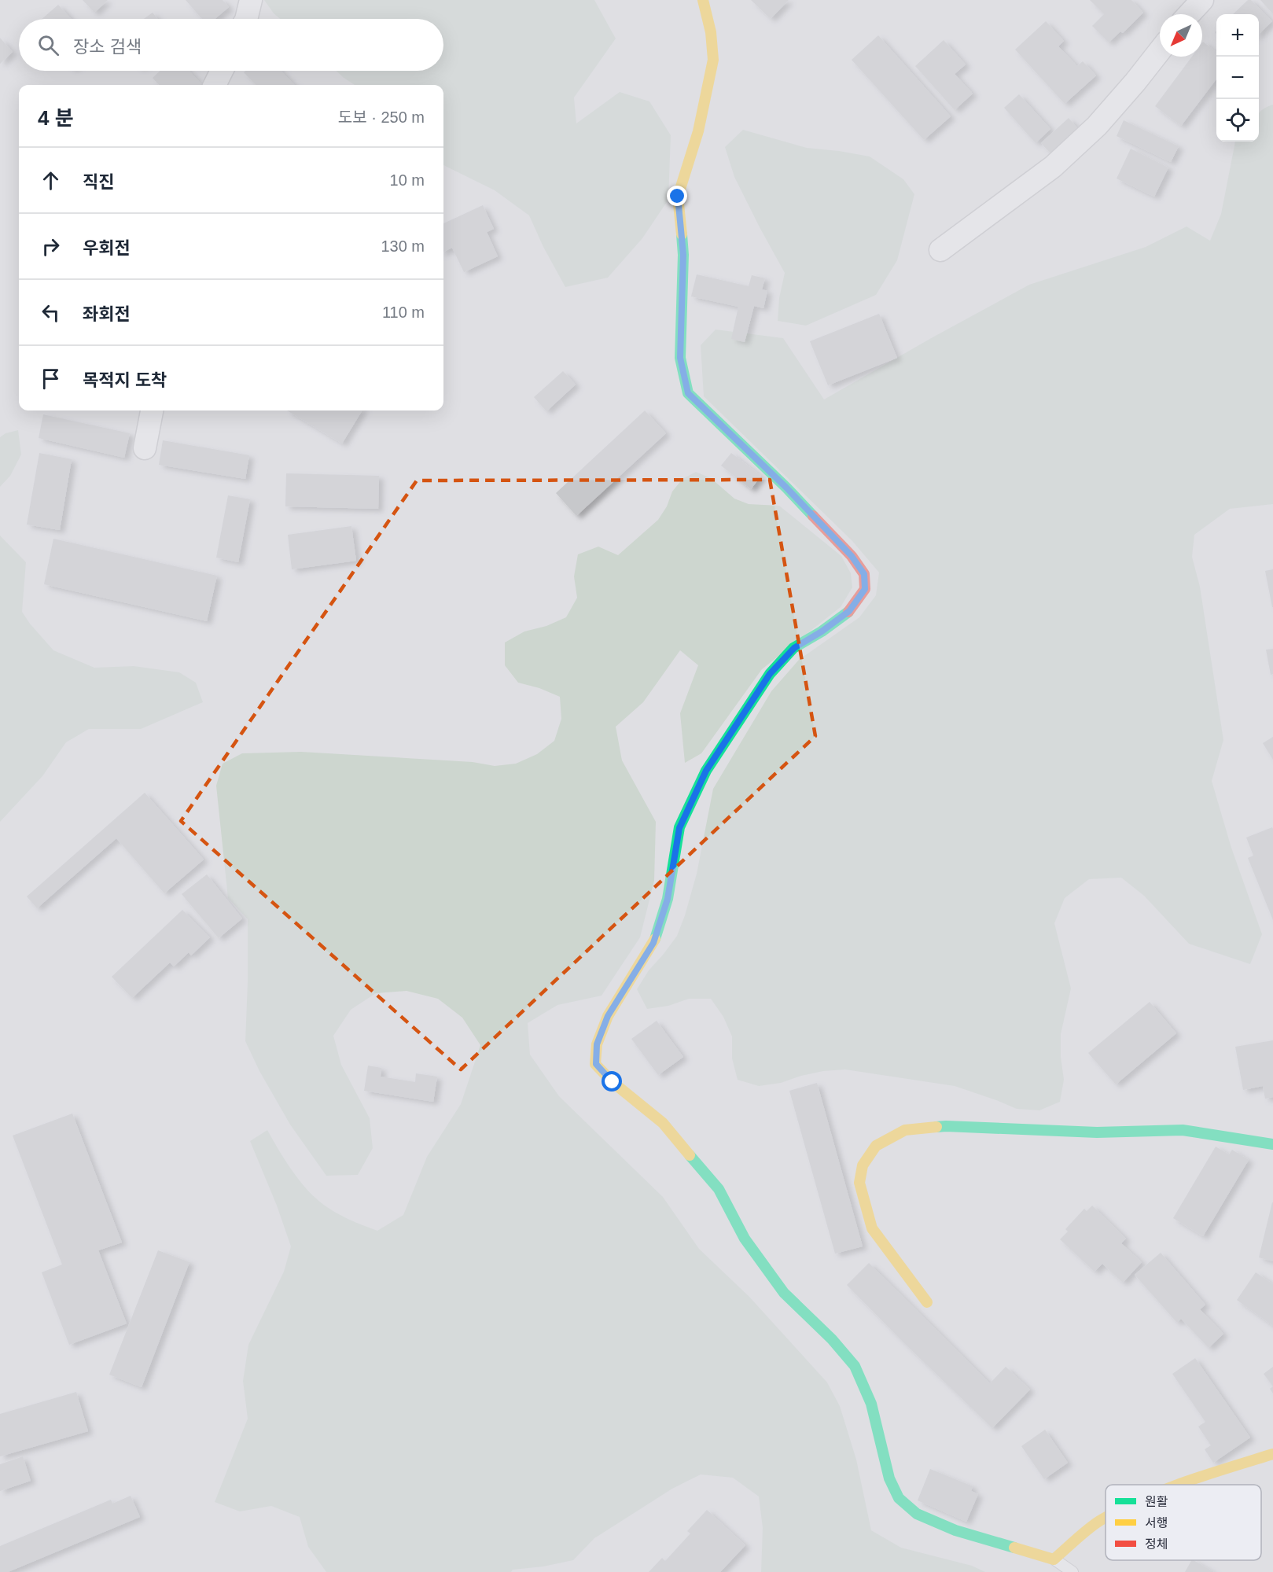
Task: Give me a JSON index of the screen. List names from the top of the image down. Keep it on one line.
{"legend":["원활","서행","정체"],"north":"bottom left","page":{"map_buttons":["+","−"],"search":"장소 검색","heading":["4 분","도보 · 250 m"],"list":[["직진","10 m"],["우회전","130 m"],["좌회전","110 m"],"목적지 도착"]}}
